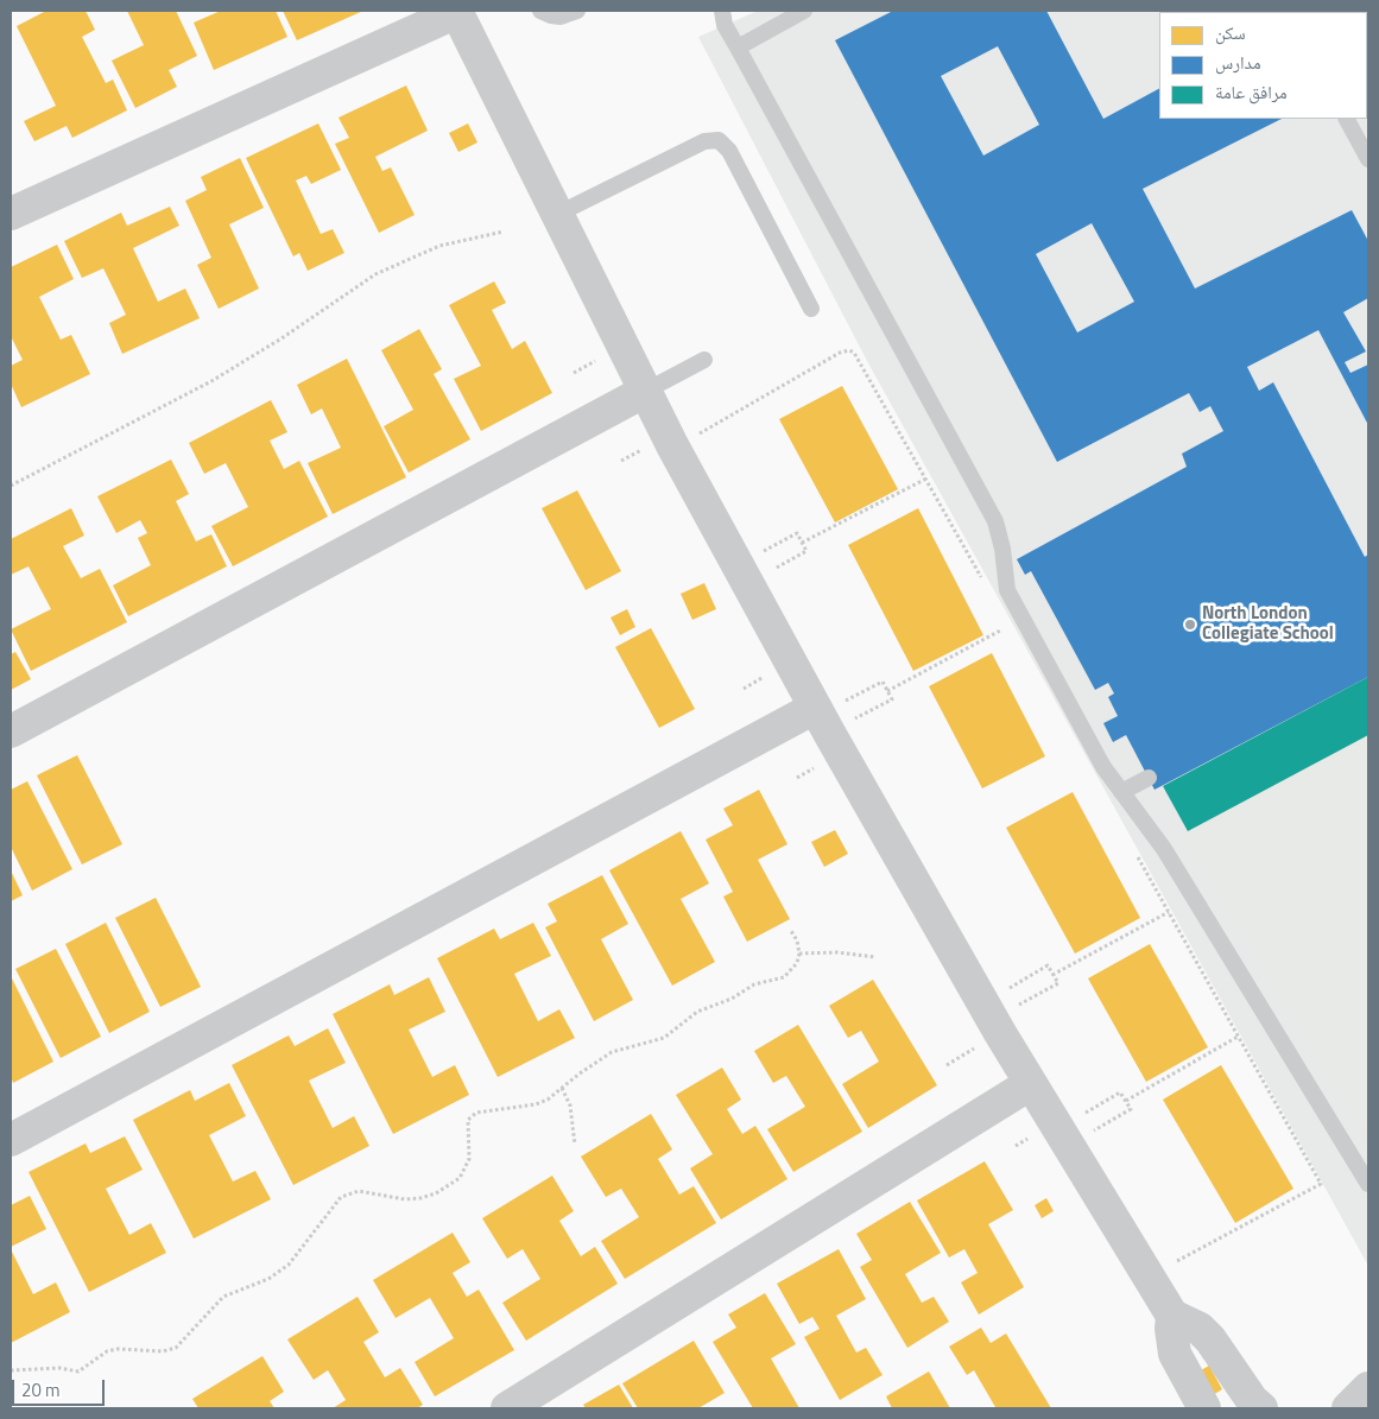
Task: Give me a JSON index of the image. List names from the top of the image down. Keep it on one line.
{"places":["North London Collegiate School"],"legend":["سكن","مدارس","مرافق عامة"],"scale_bar":"20 m"}
